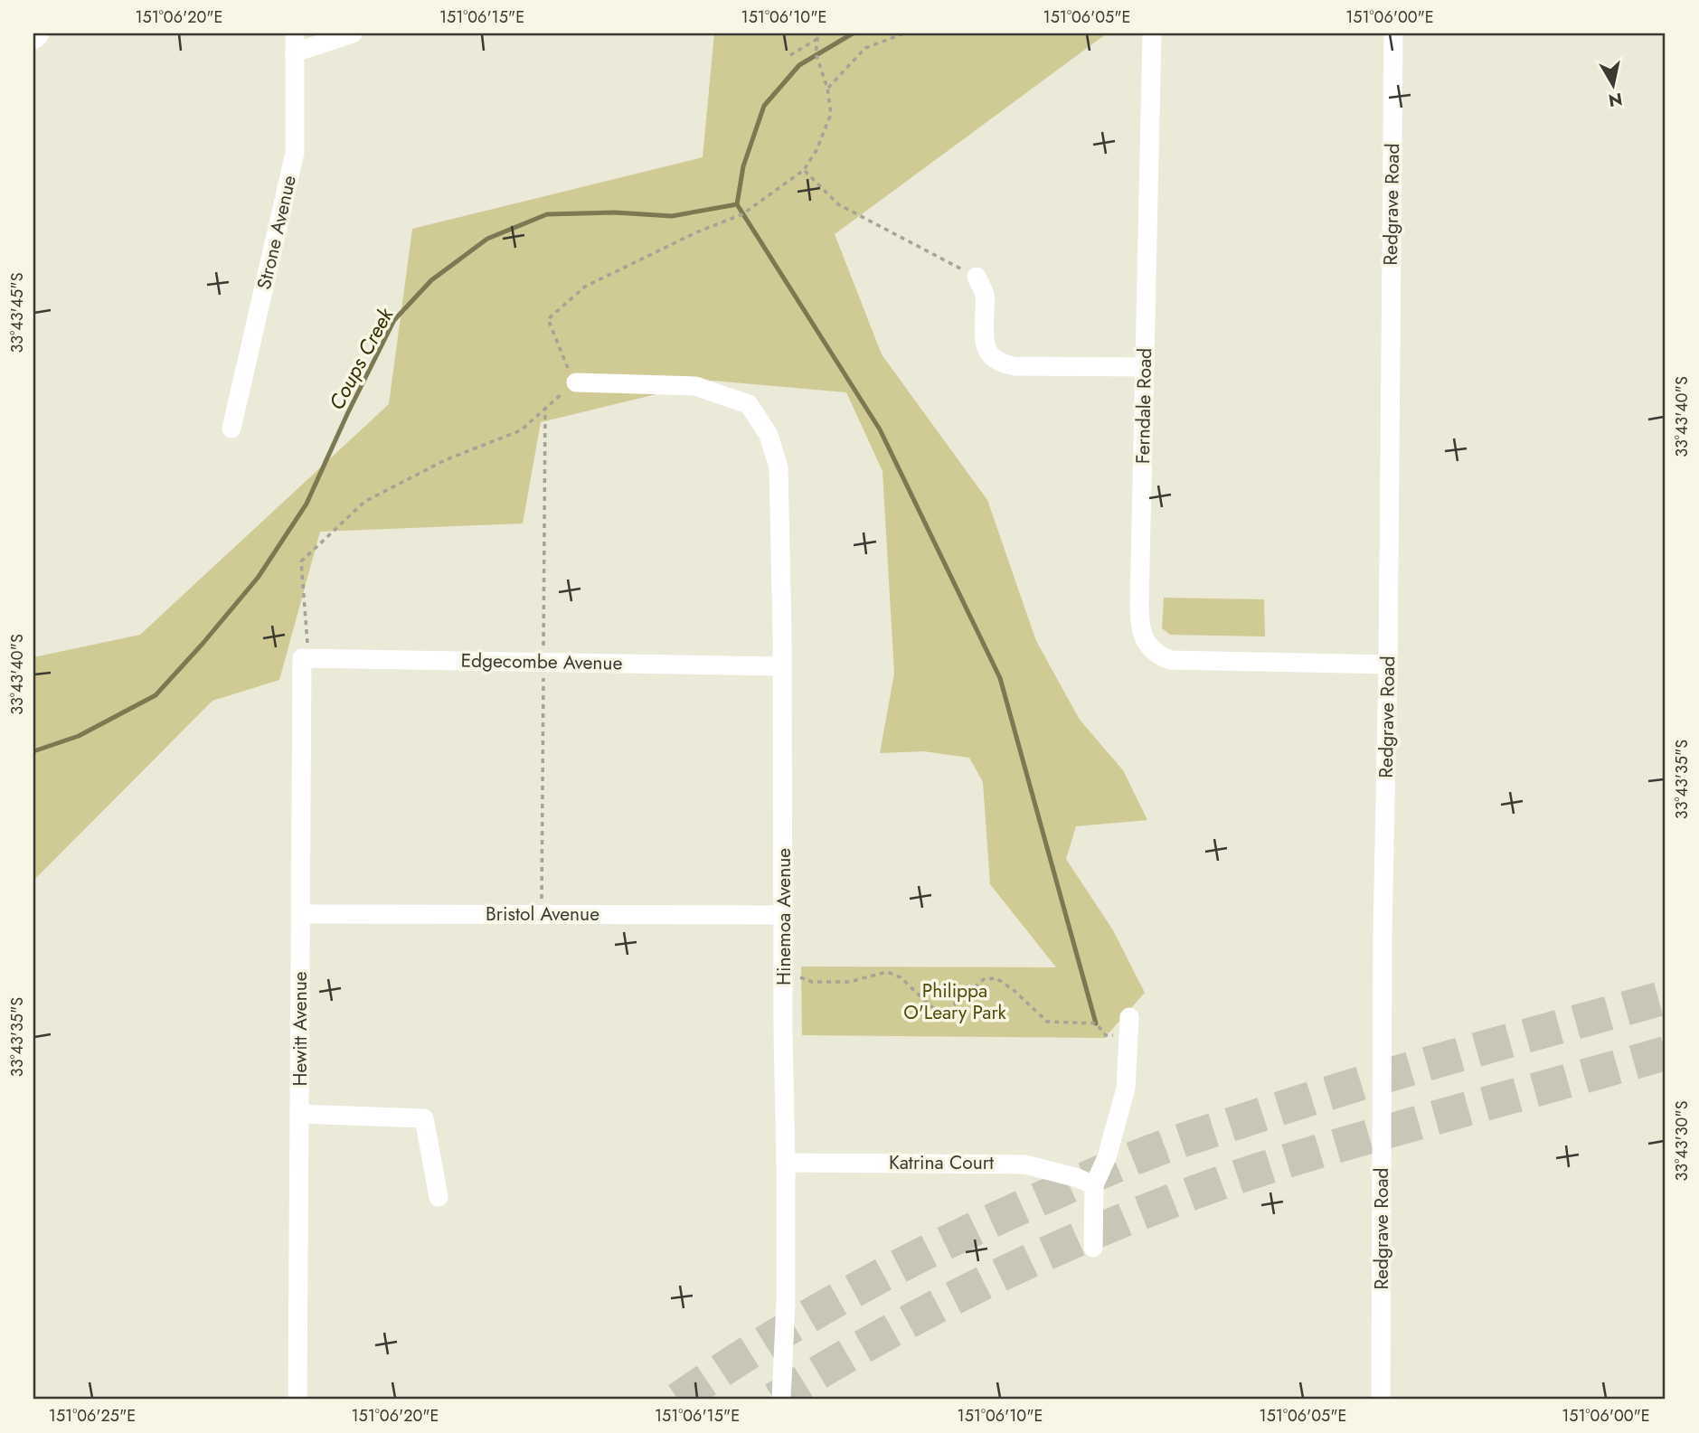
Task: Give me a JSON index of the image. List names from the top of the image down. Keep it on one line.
{"streets":{"street":["Redgrave Road","Strone Avenue","Ferndale Road","Edgecombe Avenue","Bristol Avenue","Hinemoa Avenue","Hewitt Avenue","Katrina Court"]},"crossings":[["Redgrave Road","Ferndale Road"],["Edgecombe Avenue","Hinemoa Avenue"],["Edgecombe Avenue","Hewitt Avenue"],["Bristol Avenue","Hinemoa Avenue"],["Bristol Avenue","Hewitt Avenue"],["Hinemoa Avenue","Katrina Court"]],"water":["Coups Creek"],"parks":["Philippa O'Leary Park"],"north":"bottom","coordinates":["151°06'20\"E","151°06'15\"E","151°06'10\"E","151°06'05\"E","151°06'00\"E","33°43'45\"S","33°43'40\"S","33°43'35\"S","33°43'30\"S","151°06'25\"E"]}
